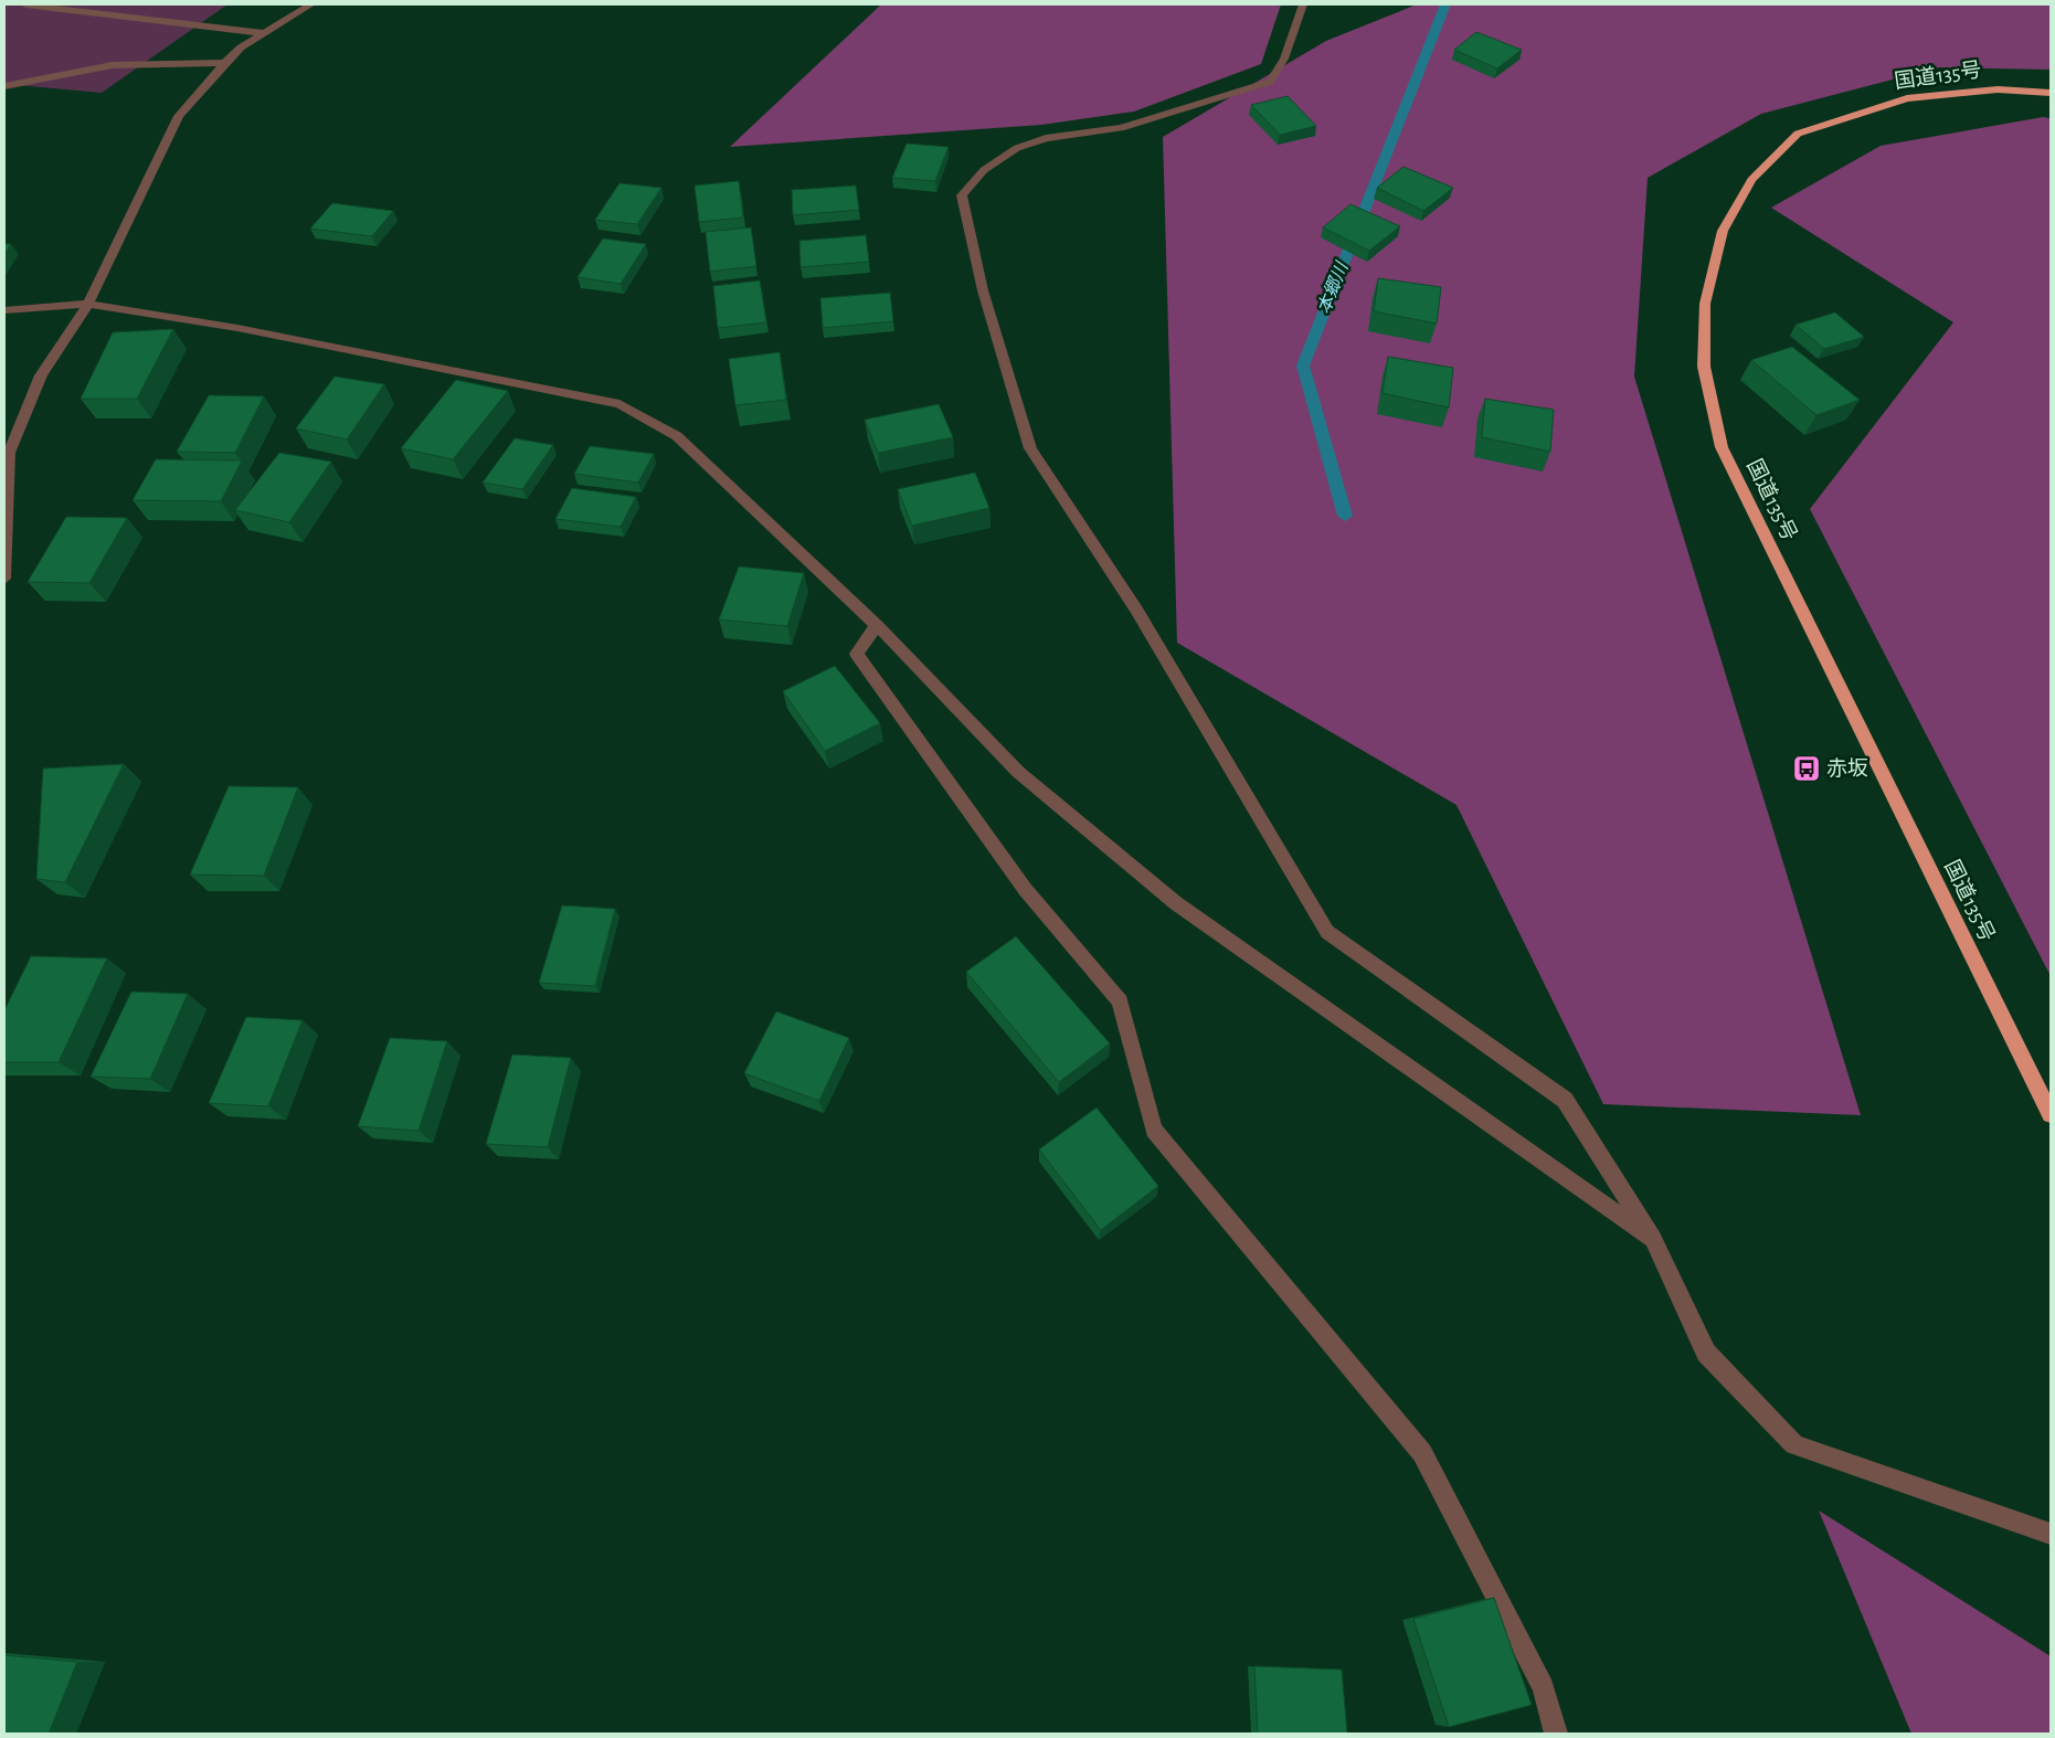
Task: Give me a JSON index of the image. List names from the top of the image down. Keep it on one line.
{"streets":{"highway":["国道135号"]},"water":["本郷川"],"places":{"bus stop":["赤坂"]}}
